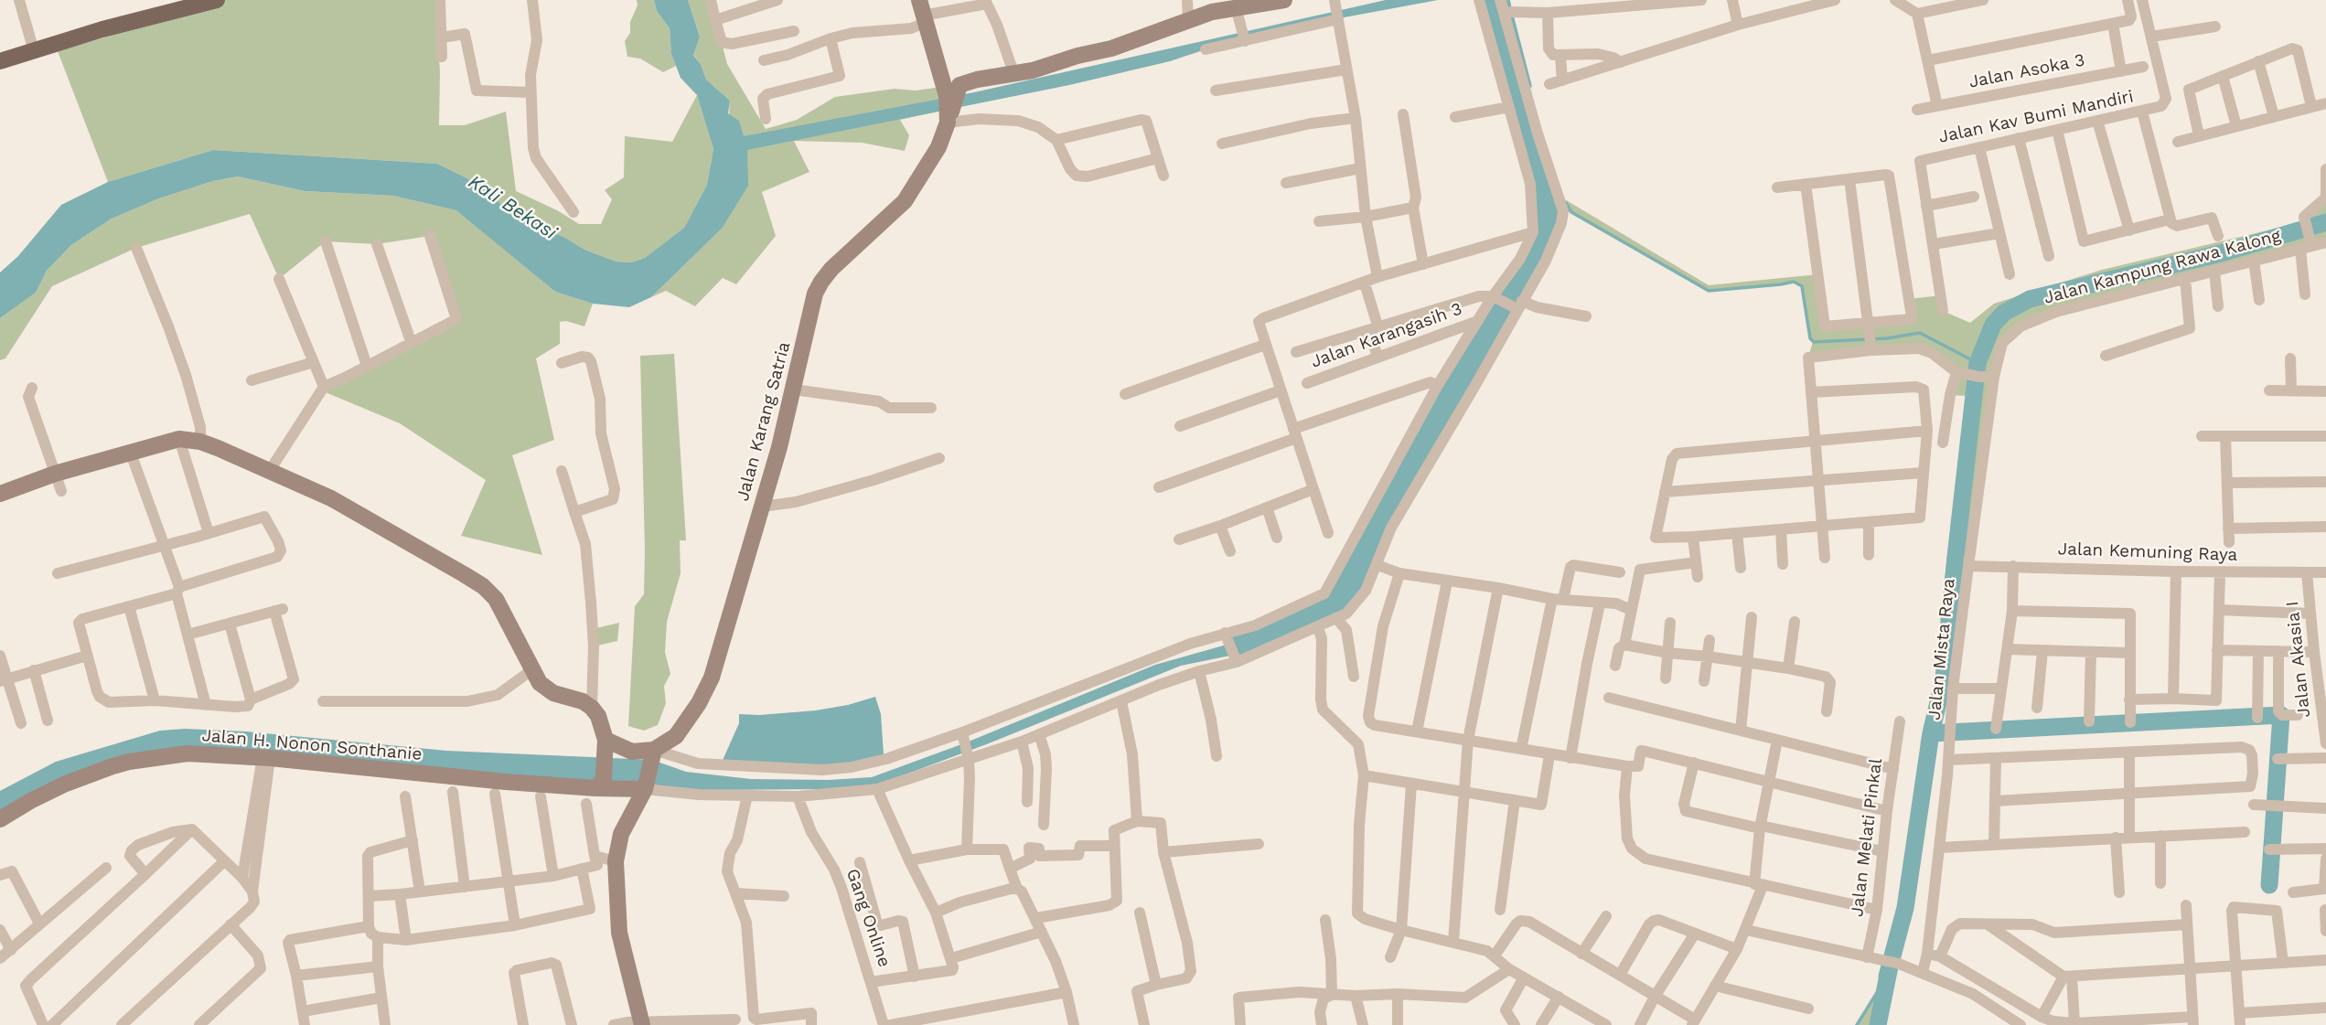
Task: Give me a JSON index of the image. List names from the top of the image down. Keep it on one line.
{"streets":{"street":["Jalan Asoka 3","Jalan Kav Bumi Mandiri","Jalan Kampung Rawa Kalong","Jalan Karangasih 3","Jalan Karang Satria","Jalan Kemuning Raya","Jalan Mista Raya","Jalan Akasia I","Jalan H. Nonon Sonthanie","Jalan Melati Pinkal","Gang Online"]},"crossings":[["Jalan Kampung Rawa Kalong","Jalan Mista Raya"],["Jalan Kemuning Raya","Jalan Mista Raya"],["Jalan Kemuning Raya","Jalan Akasia I"]],"water":["Kali Bekasi"]}
